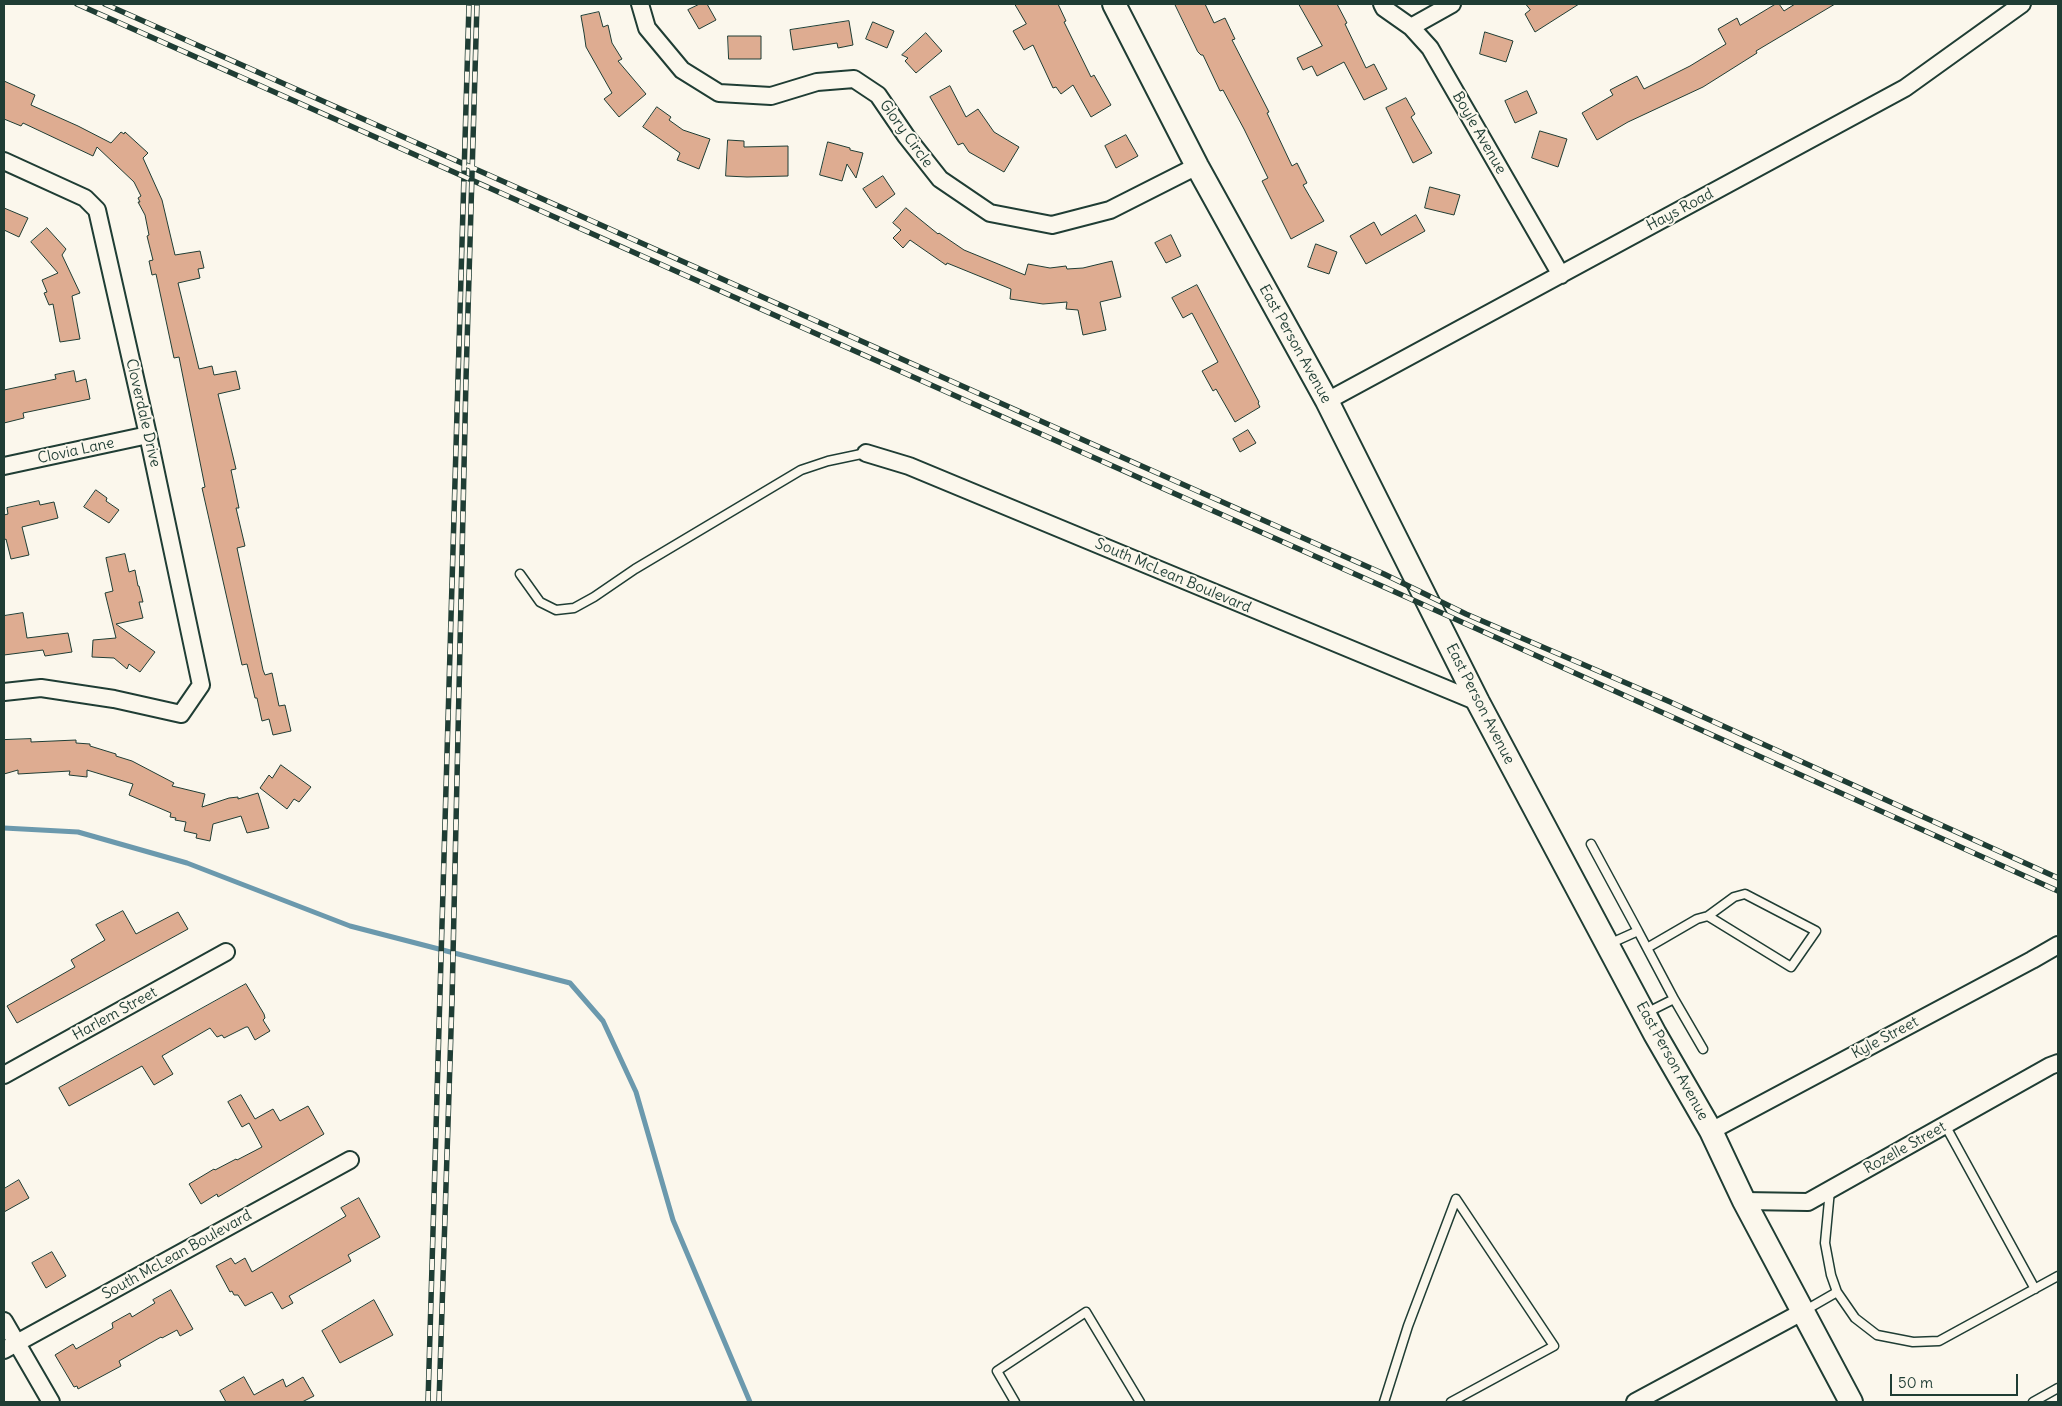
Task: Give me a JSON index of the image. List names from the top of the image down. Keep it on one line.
{"streets":{"main road":["East Person Avenue"],"street":["Boyle Avenue","Glory Circle","Hays Road","Cloverdale Drive","Clovia Lane","South McLean Boulevard","Harlem Street","Kyle Street","Rozelle Street"]},"crossings":[["Boyle Avenue","Hays Road"],["Glory Circle","East Person Avenue"],["Hays Road","East Person Avenue"],["East Person Avenue","South McLean Boulevard"],["East Person Avenue","Kyle Street"],["East Person Avenue","Rozelle Street"],["Cloverdale Drive","Clovia Lane"]],"scale_bar":"50 m"}
